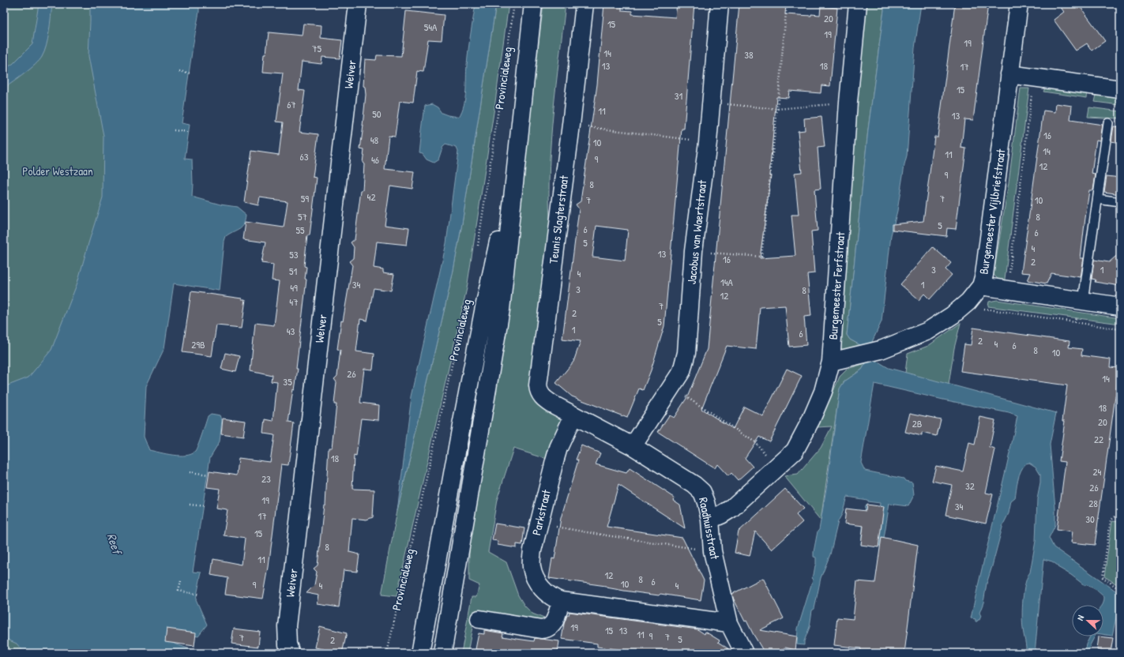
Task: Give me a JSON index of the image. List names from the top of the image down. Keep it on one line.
{"streets":{"street":["Weiver","Provincialeweg","Burgemeester Vijlbriefstraat","Teunis Slagterstraat","Jacobus van Waertstraat","Burgemeester Ferfstraat","Parkstraat","Raadhuisstraat"]},"crossings":[["Burgemeester Vijlbriefstraat","Burgemeester Ferfstraat"],["Teunis Slagterstraat","Parkstraat"],["Teunis Slagterstraat","Raadhuisstraat"],["Jacobus van Waertstraat","Raadhuisstraat"],["Burgemeester Ferfstraat","Raadhuisstraat"],["Parkstraat","Raadhuisstraat"]],"water":["Reef"],"parks":["Polder Westzaan"],"house_numbers":["20","15","54A","19","19","75","14","38","13","18","17","15","31","67","11","50","13","16","48","10","14","11","63","9","46","12","9","8","42","59","7","7","10","57","8","5","6","55","6","5","4","13","53","16","2","3","1","51","4","14A","34","1","49","3","8","12","47","7","2","5","1","43","6","2","4","29B","6","8","10","26","14","35","18","20","2B","22","18","24","23","32","26","19","28","34","17","30","15","8","11","12","8","6","10","9","4","4","19","15","13","11","9","7","7","5","2"],"north":"left"}
